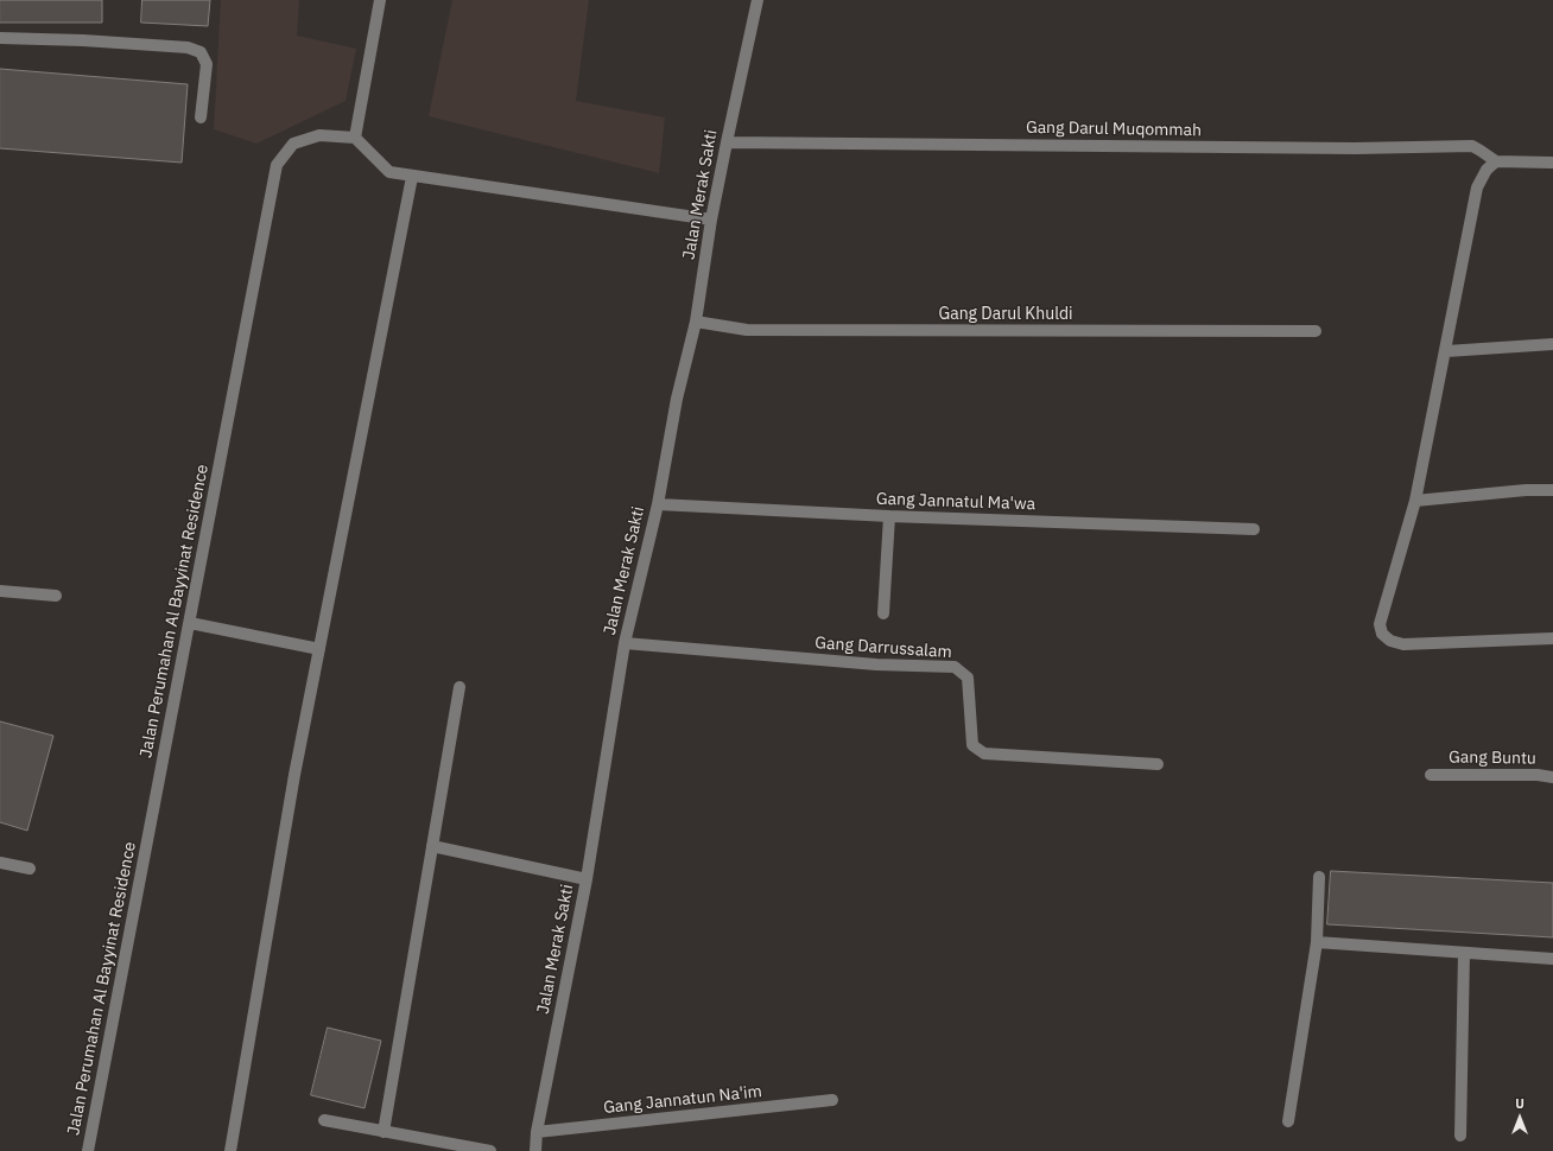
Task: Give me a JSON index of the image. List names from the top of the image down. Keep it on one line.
{"streets":{"street":["Gang Darul Muqommah","Jalan Merak Sakti","Gang Darul Khuldi","Gang Jannatul Ma'wa","Jalan Perumahan Al Bayyinat Residence","Gang Darrussalam","Gang Buntu","Gang Jannatun Na'im"]},"crossings":[["Gang Darul Muqommah","Jalan Merak Sakti"],["Jalan Merak Sakti","Gang Darul Khuldi"],["Jalan Merak Sakti","Gang Jannatul Ma'wa"],["Jalan Merak Sakti","Gang Darrussalam"],["Jalan Merak Sakti","Gang Jannatun Na'im"]],"north":"top"}
